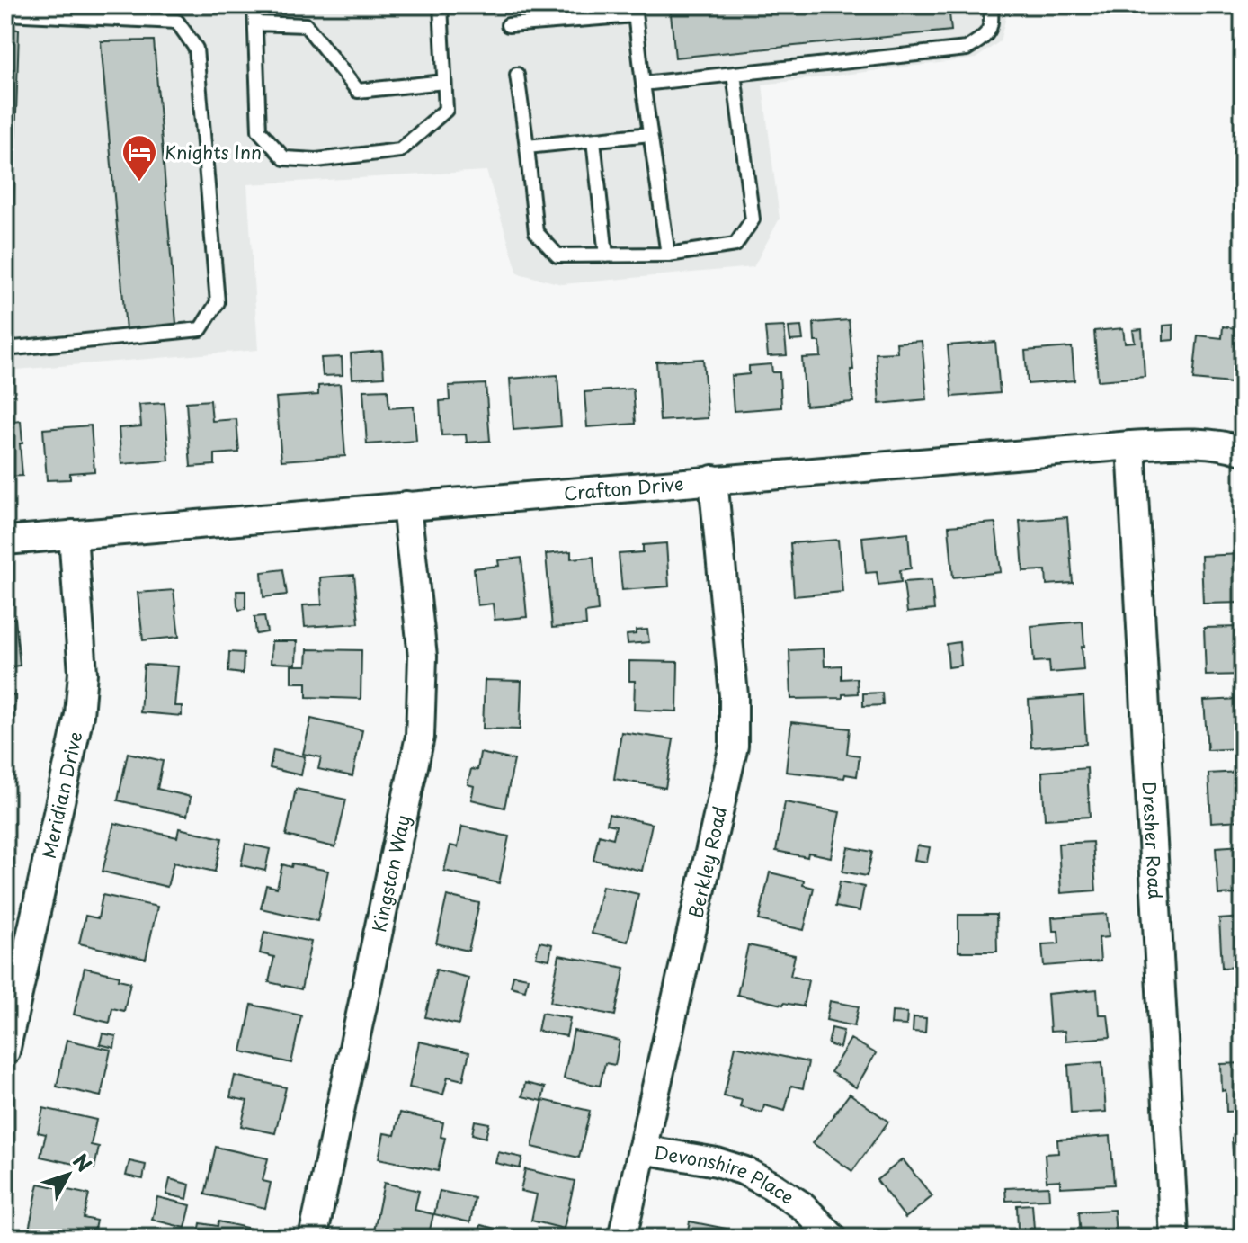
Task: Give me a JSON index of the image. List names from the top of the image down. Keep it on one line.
{"streets":{"street":["Crafton Drive","Meridian Drive","Dresher Road","Berkley Road","Kingston Way","Devonshire Place"]},"crossings":[["Crafton Drive","Meridian Drive"],["Crafton Drive","Dresher Road"],["Crafton Drive","Berkley Road"],["Crafton Drive","Kingston Way"],["Berkley Road","Devonshire Place"]],"places":{"hotel":["Knights Inn"]},"north":"top right"}
